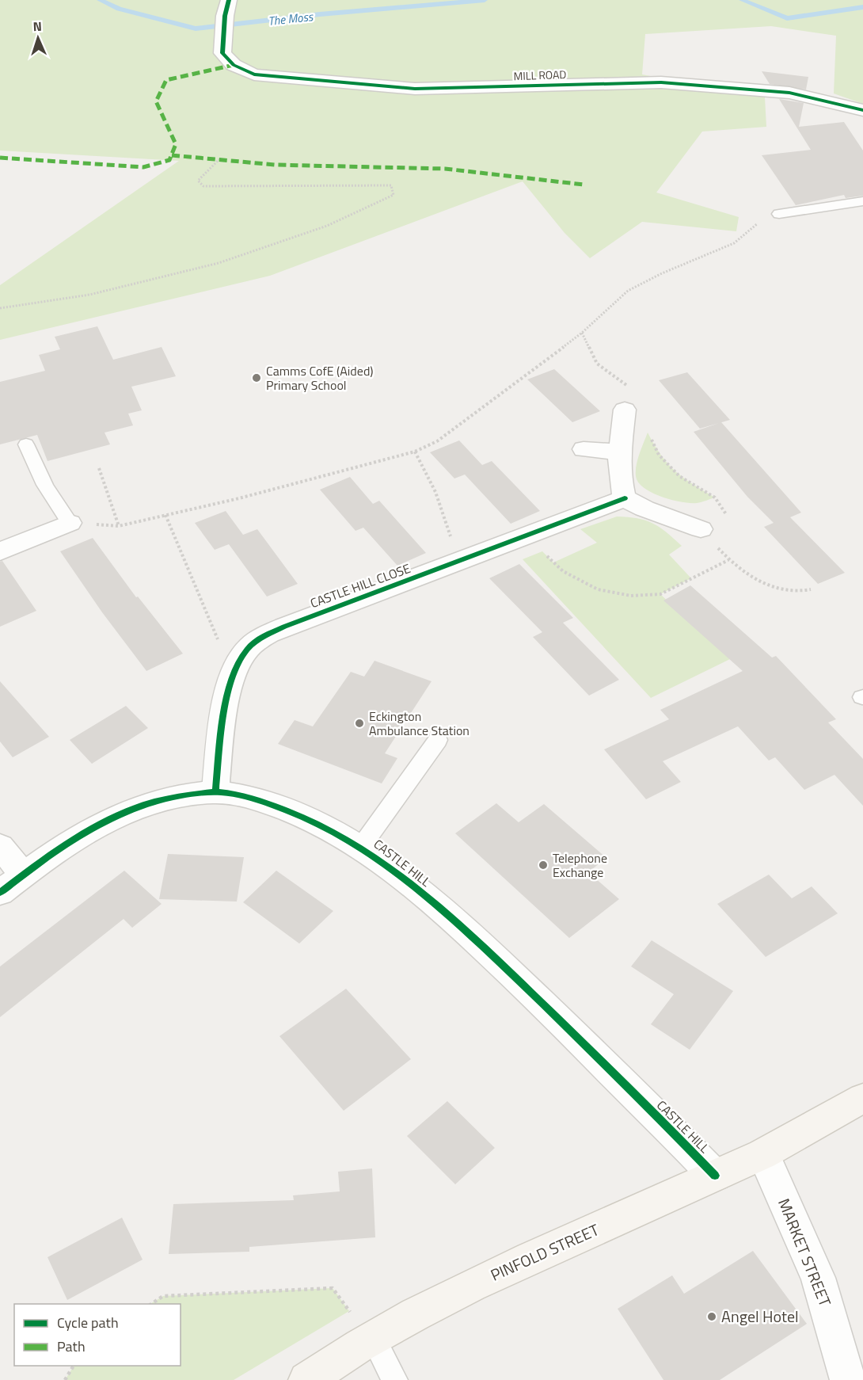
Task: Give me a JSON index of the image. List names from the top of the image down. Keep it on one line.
{"streets":{"main road":["PINFOLD STREET"],"street":["MILL ROAD","CASTLE HILL CLOSE","CASTLE HILL","MARKET STREET"]},"crossings":[["CASTLE HILL CLOSE","CASTLE HILL"],["CASTLE HILL","PINFOLD STREET"],["PINFOLD STREET","MARKET STREET"]],"water":["The Moss"],"places":["Camms CofE (Aided) Primary School","Eckington Ambulance Station","Telephone Exchange","Angel Hotel"],"legend":["Cycle path","Path"],"north":"top"}
